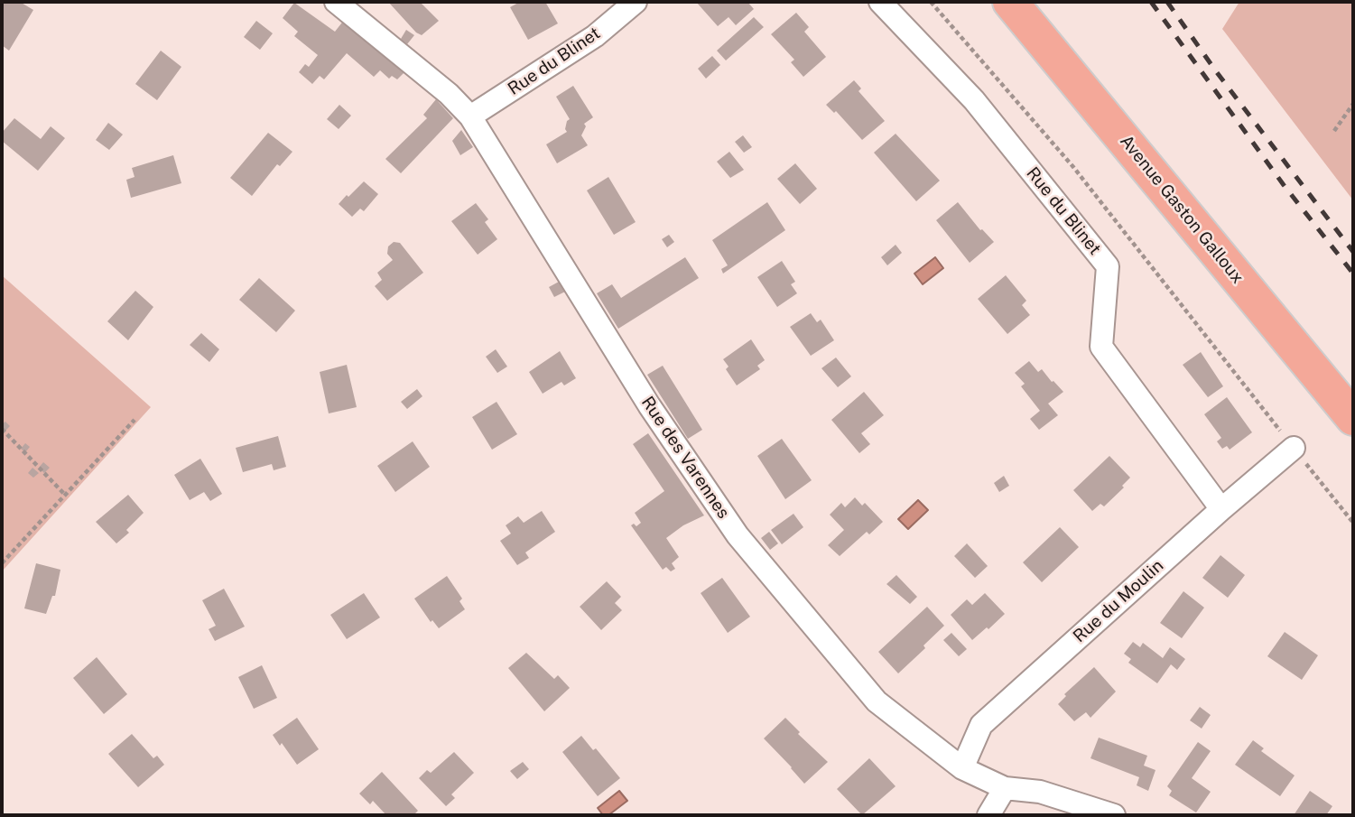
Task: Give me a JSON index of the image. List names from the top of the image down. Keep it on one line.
{"streets":{"main road":["Avenue Gaston Galloux"],"street":["Rue du Blinet","Rue des Varennes","Rue du Moulin"]},"crossings":[["Rue du Blinet","Rue des Varennes"],["Rue du Blinet","Rue du Moulin"],["Rue des Varennes","Rue du Moulin"]]}
